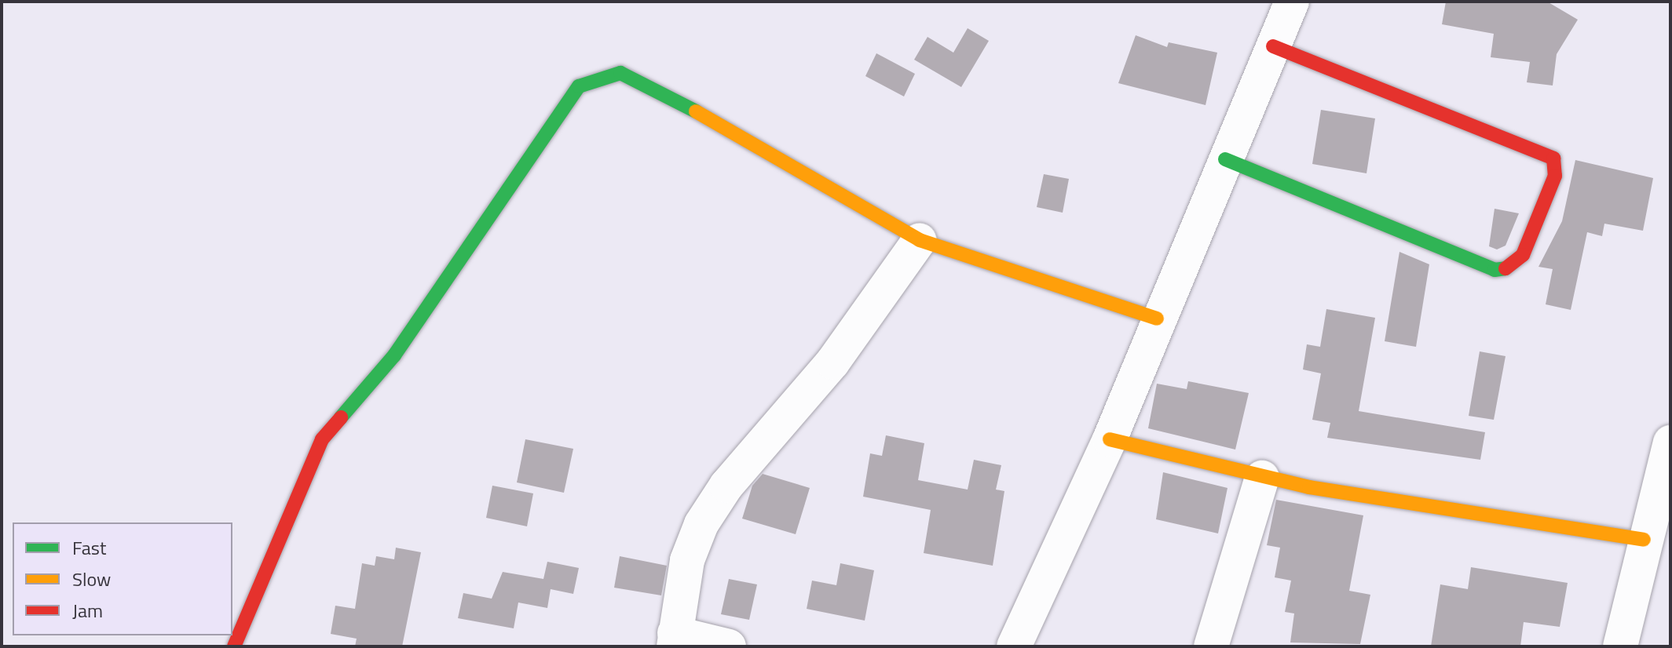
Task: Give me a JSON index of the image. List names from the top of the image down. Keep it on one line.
{"legend":["Fast","Slow","Jam"]}
